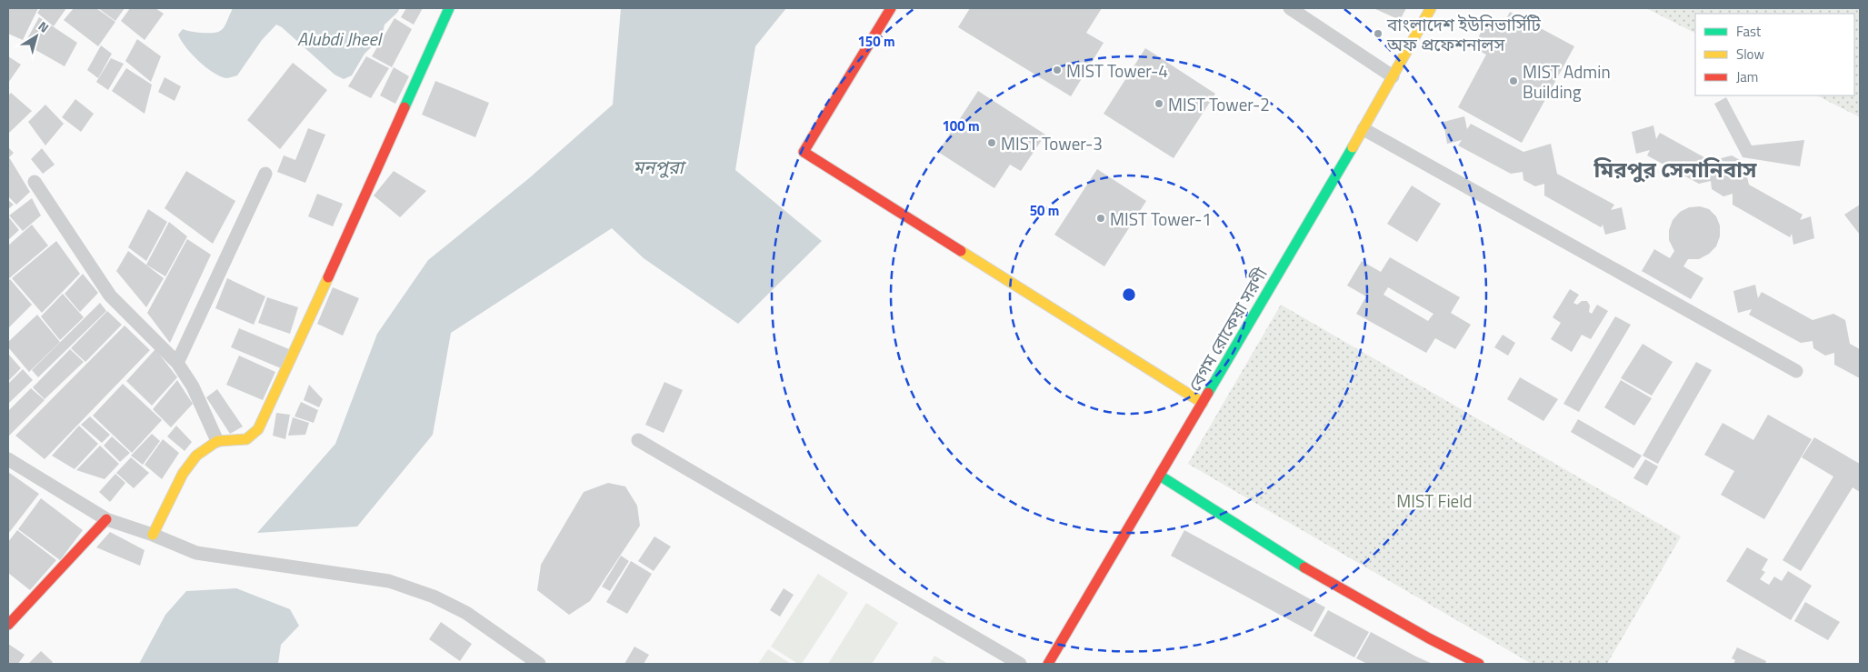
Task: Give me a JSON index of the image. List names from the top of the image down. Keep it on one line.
{"streets":{"street":["বেগম রোকেয়া সরণী"]},"districts":["মিরপুর সেনানিবাস"],"water":["Alubdi Jheel","মনপুরা"],"parks":["MIST Field"],"places":["বাংলাদেশ ইউনিভার্সিটি অফ প্রফেশনালস","MIST Tower-4","MIST Admin Building","MIST Tower-2","MIST Tower-3","MIST Tower-1"],"legend":["Fast","Slow","Jam"],"north":"top right","rings":["150 m","100 m","50 m"]}
